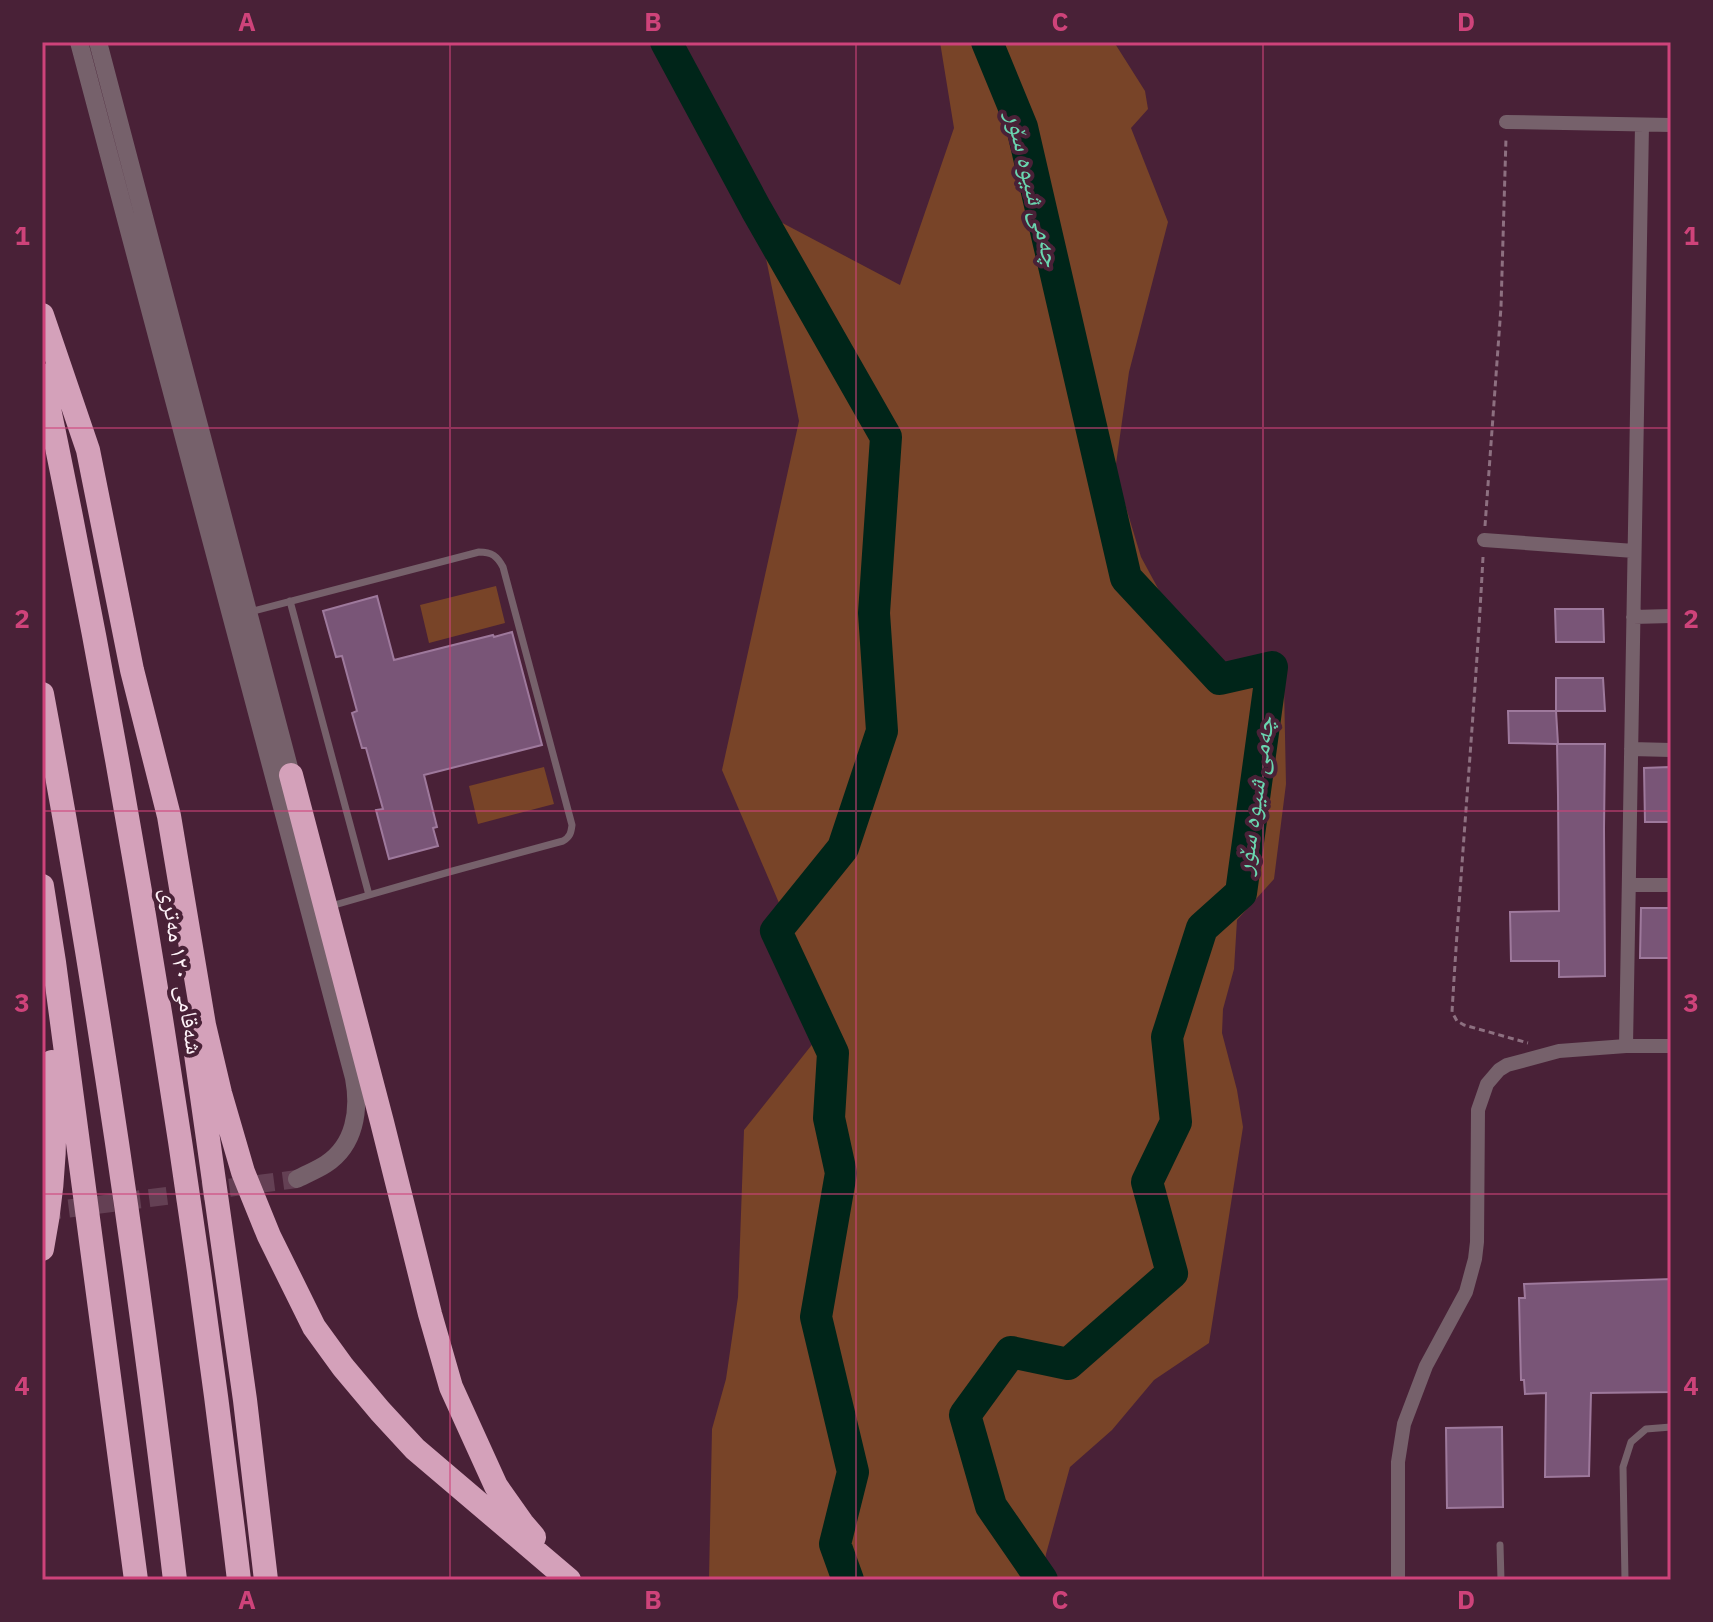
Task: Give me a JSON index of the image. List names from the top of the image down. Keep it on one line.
{"streets":{"highway":["شەقامی ١٢٠ مەتری"]},"water":["چەمی شیوە سۆر"],"grid":{"columns":["A","B","C","D"],"rows":["1","2","3","4"]}}
